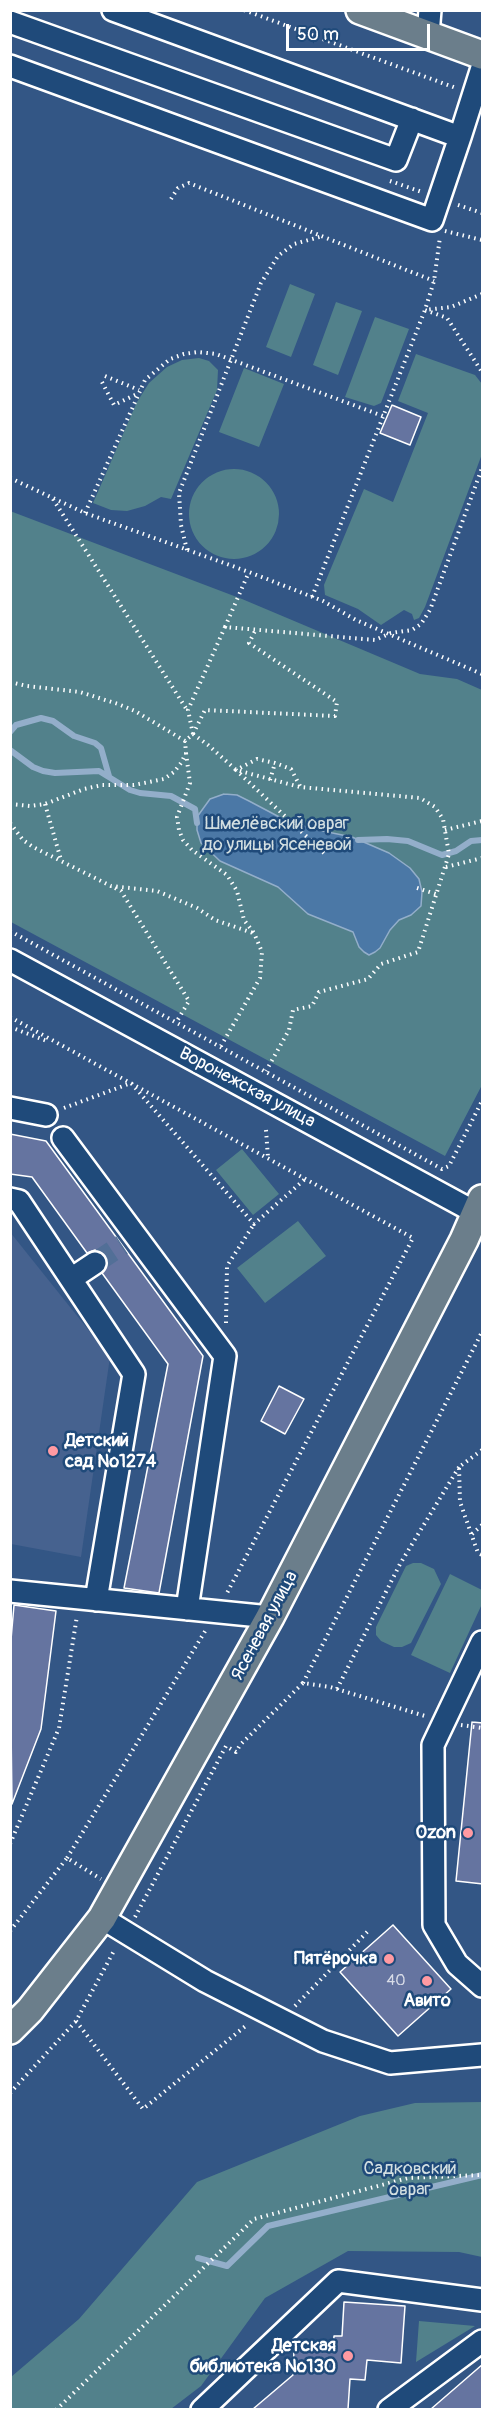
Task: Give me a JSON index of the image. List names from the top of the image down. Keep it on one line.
{"streets":{"main road":["Ясеневая улица"],"street":["Воронежская улица"]},"crossings":[["Воронежская улица","Ясеневая улица"]],"parks":["Шмелёвский овраг до улицы Ясеневой","Садковский овраг"],"places":["Детский сад №1274","Ozon","Пятёрочка","Авито","Детская библиотека №130"],"house_numbers":["40"],"scale_bar":"50 m"}
